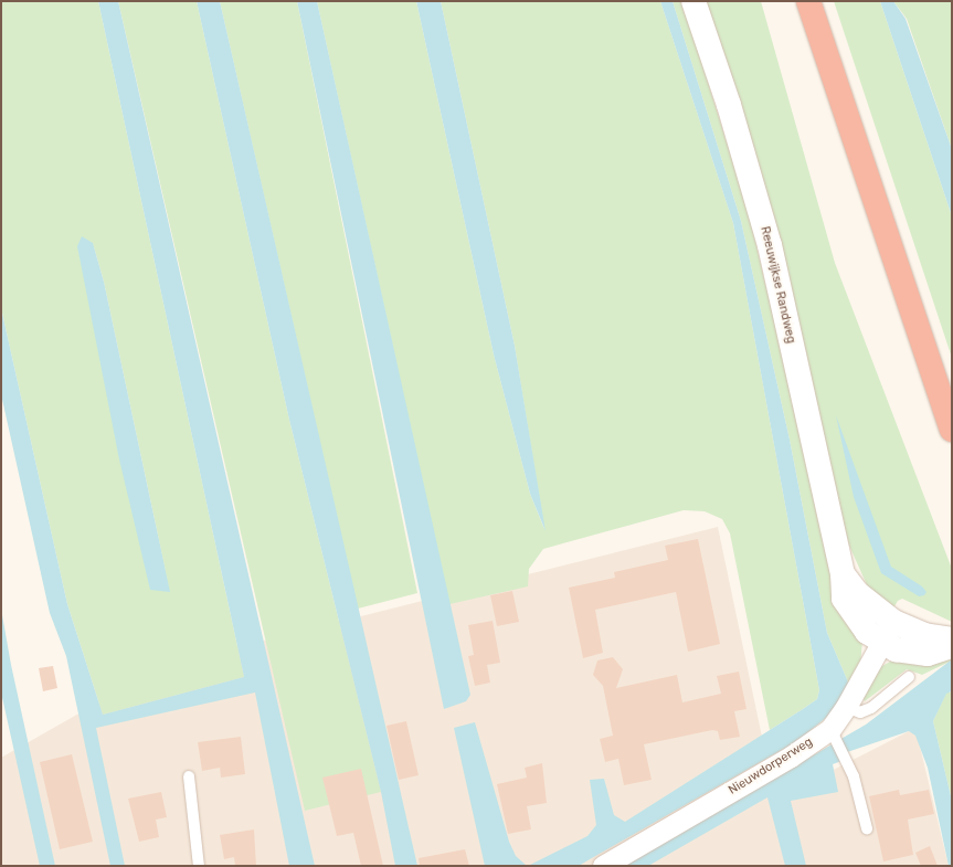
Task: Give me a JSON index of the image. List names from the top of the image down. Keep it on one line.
{"streets":{"main road":["Reeuwijkse Randweg"],"street":["Nieuwdorperweg"]},"crossings":[["Reeuwijkse Randweg","Nieuwdorperweg"]]}
